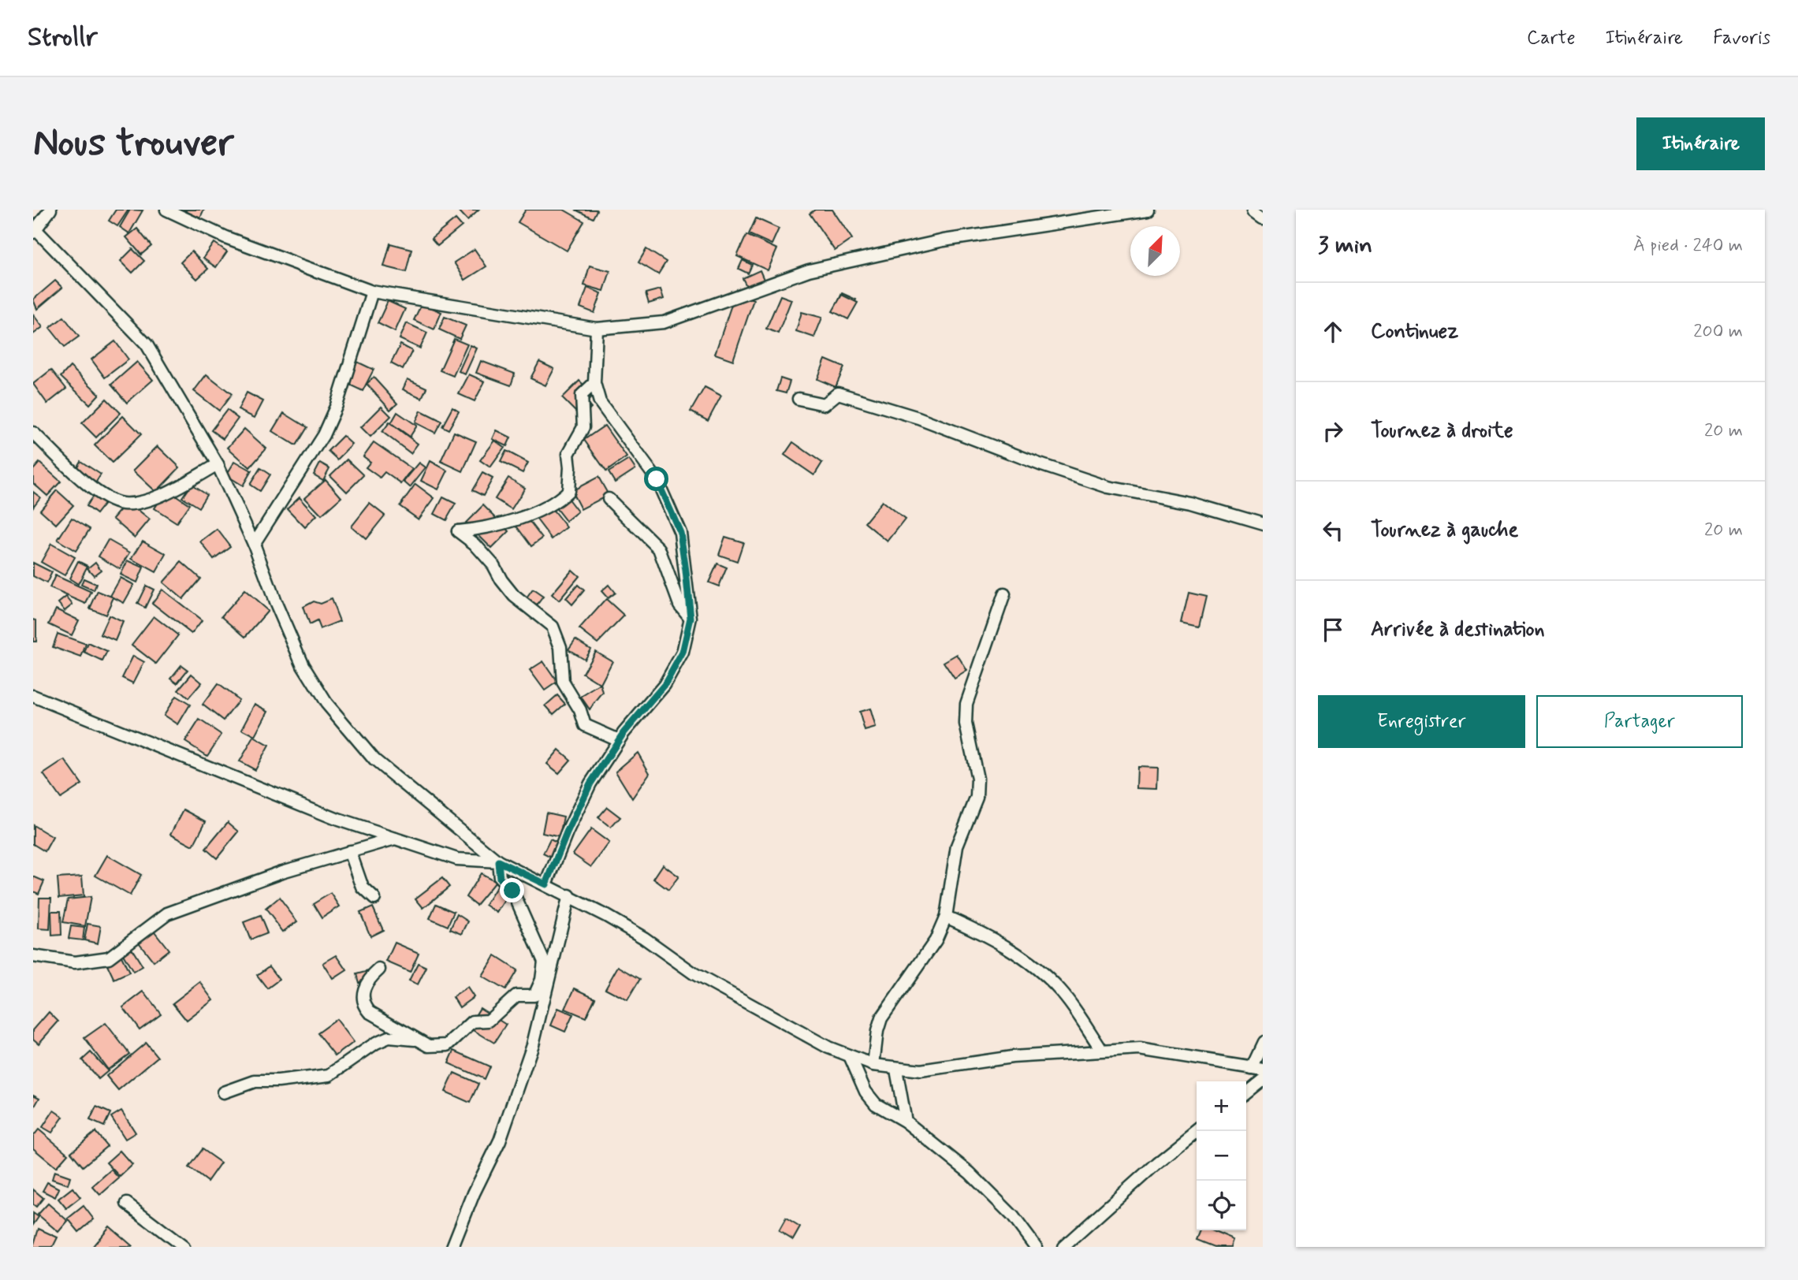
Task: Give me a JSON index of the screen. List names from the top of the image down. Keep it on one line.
{"north":"top right","page":{"header":"Strollr","nav":["Carte","Itinéraire","Favoris"],"buttons":["Itinéraire",["Enregistrer","Partager"]],"title":"Nous trouver","heading":["3 min","À pied · 240 m"],"list":[["Continuez","200 m"],["Tournez à droite","20 m"],["Tournez à gauche","20 m"],"Arrivée à destination"],"map_buttons":["+","−"]}}
